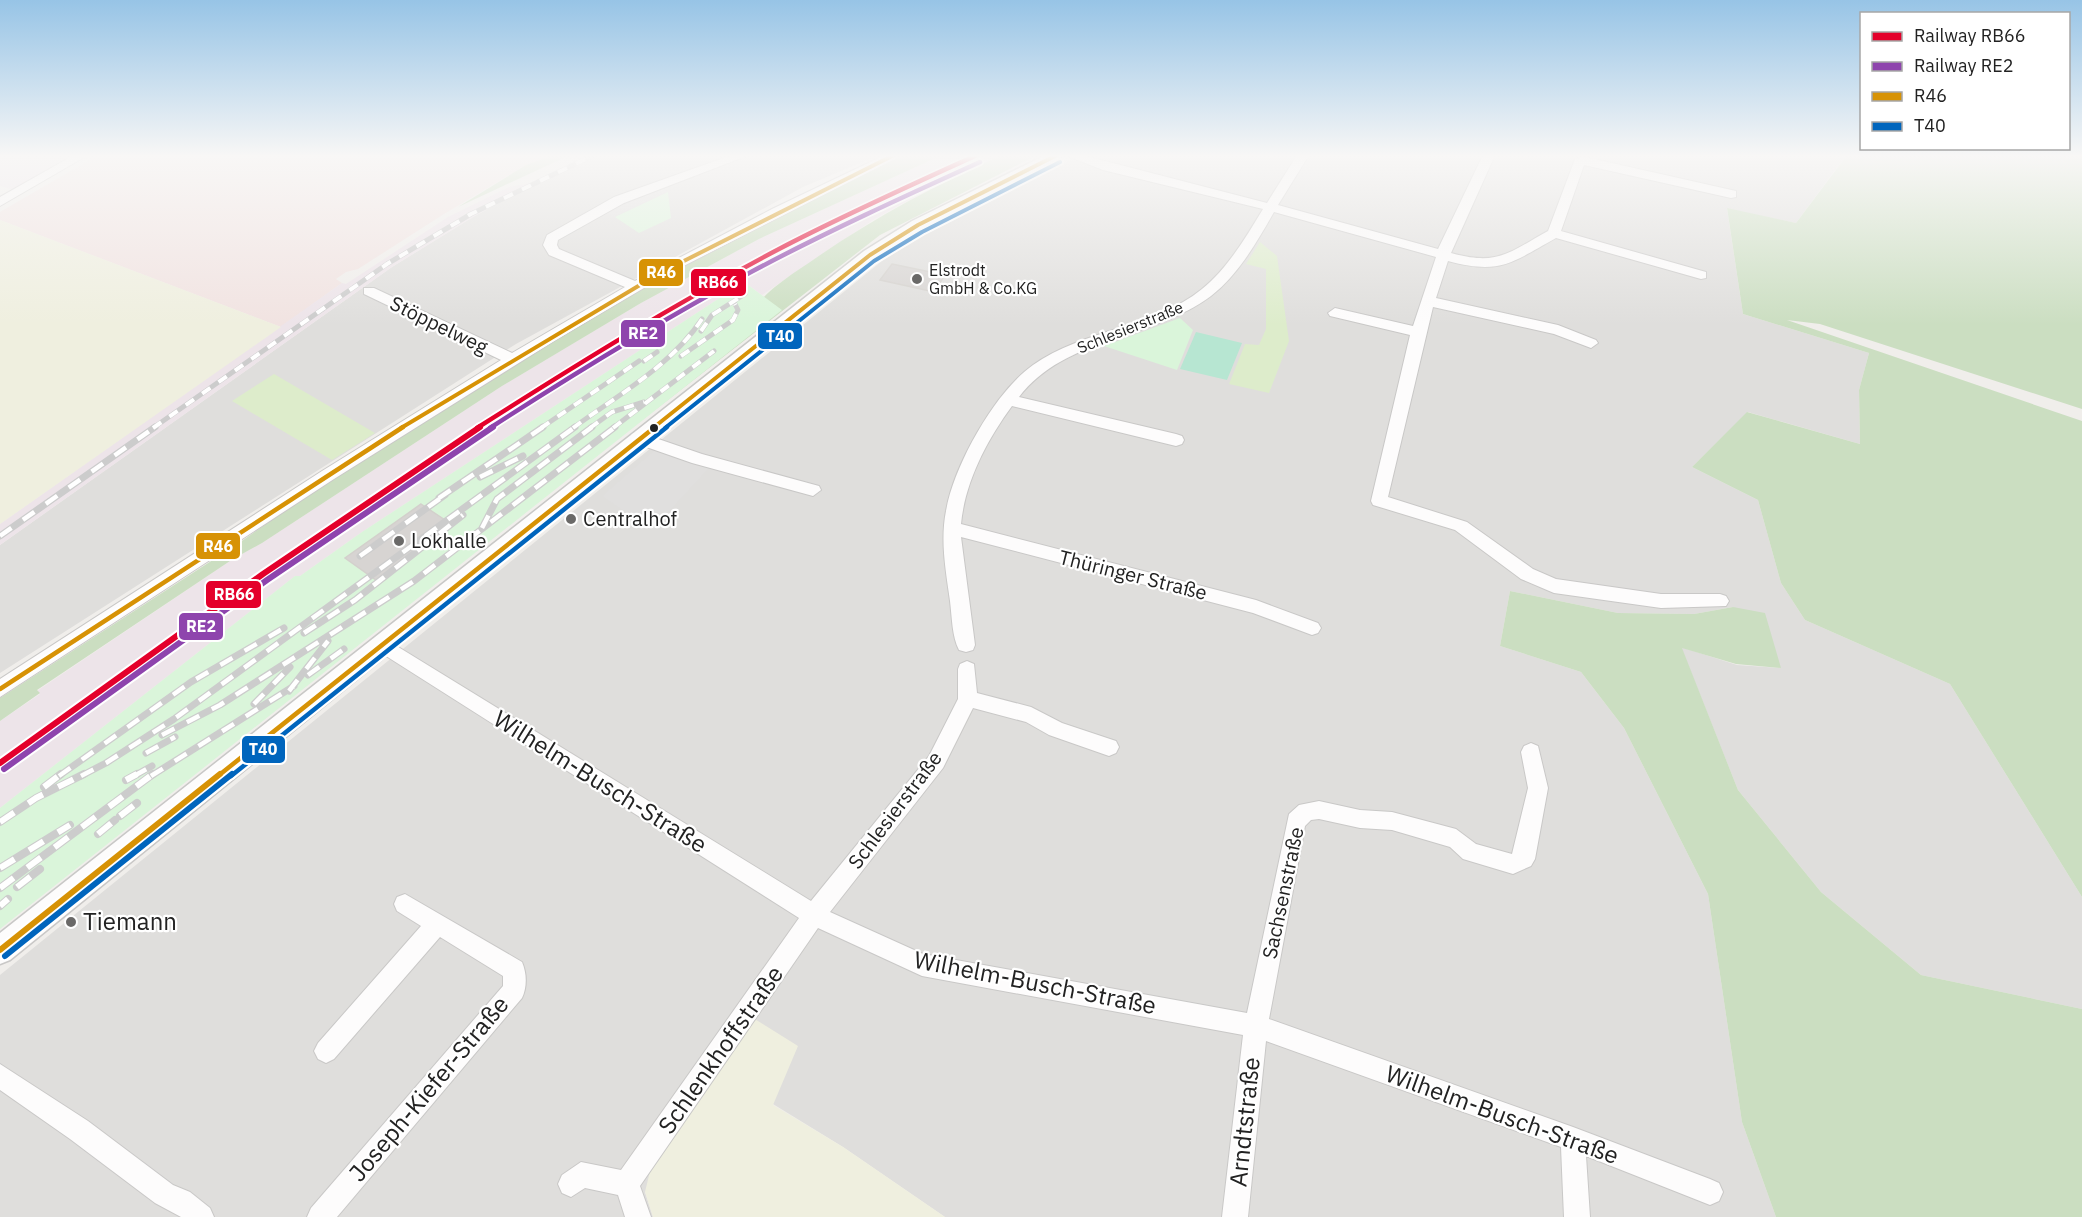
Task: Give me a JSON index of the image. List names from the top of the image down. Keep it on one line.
{"streets":{"street":["Stöppelweg","Schlesierstraße","Thüringer Straße","Wilhelm-Busch-Straße","Sachsenstraße","Schlenkhoffstraße","Joseph-Kiefer-Straße","Arndtstraße"]},"crossings":[["Schlesierstraße","Thüringer Straße"],["Schlesierstraße","Wilhelm-Busch-Straße"],["Schlesierstraße","Schlenkhoffstraße"],["Wilhelm-Busch-Straße","Sachsenstraße"],["Wilhelm-Busch-Straße","Schlenkhoffstraße"],["Wilhelm-Busch-Straße","Arndtstraße"],["Sachsenstraße","Arndtstraße"]],"places":["Elstrodt GmbH & Co.KG","Centralhof","Lokhalle","Tiemann"],"lines":["rail line RB66","rail line RE2","transit line R46","transit line T40"],"legend":["Railway RB66","Railway RE2","R46","T40"]}
